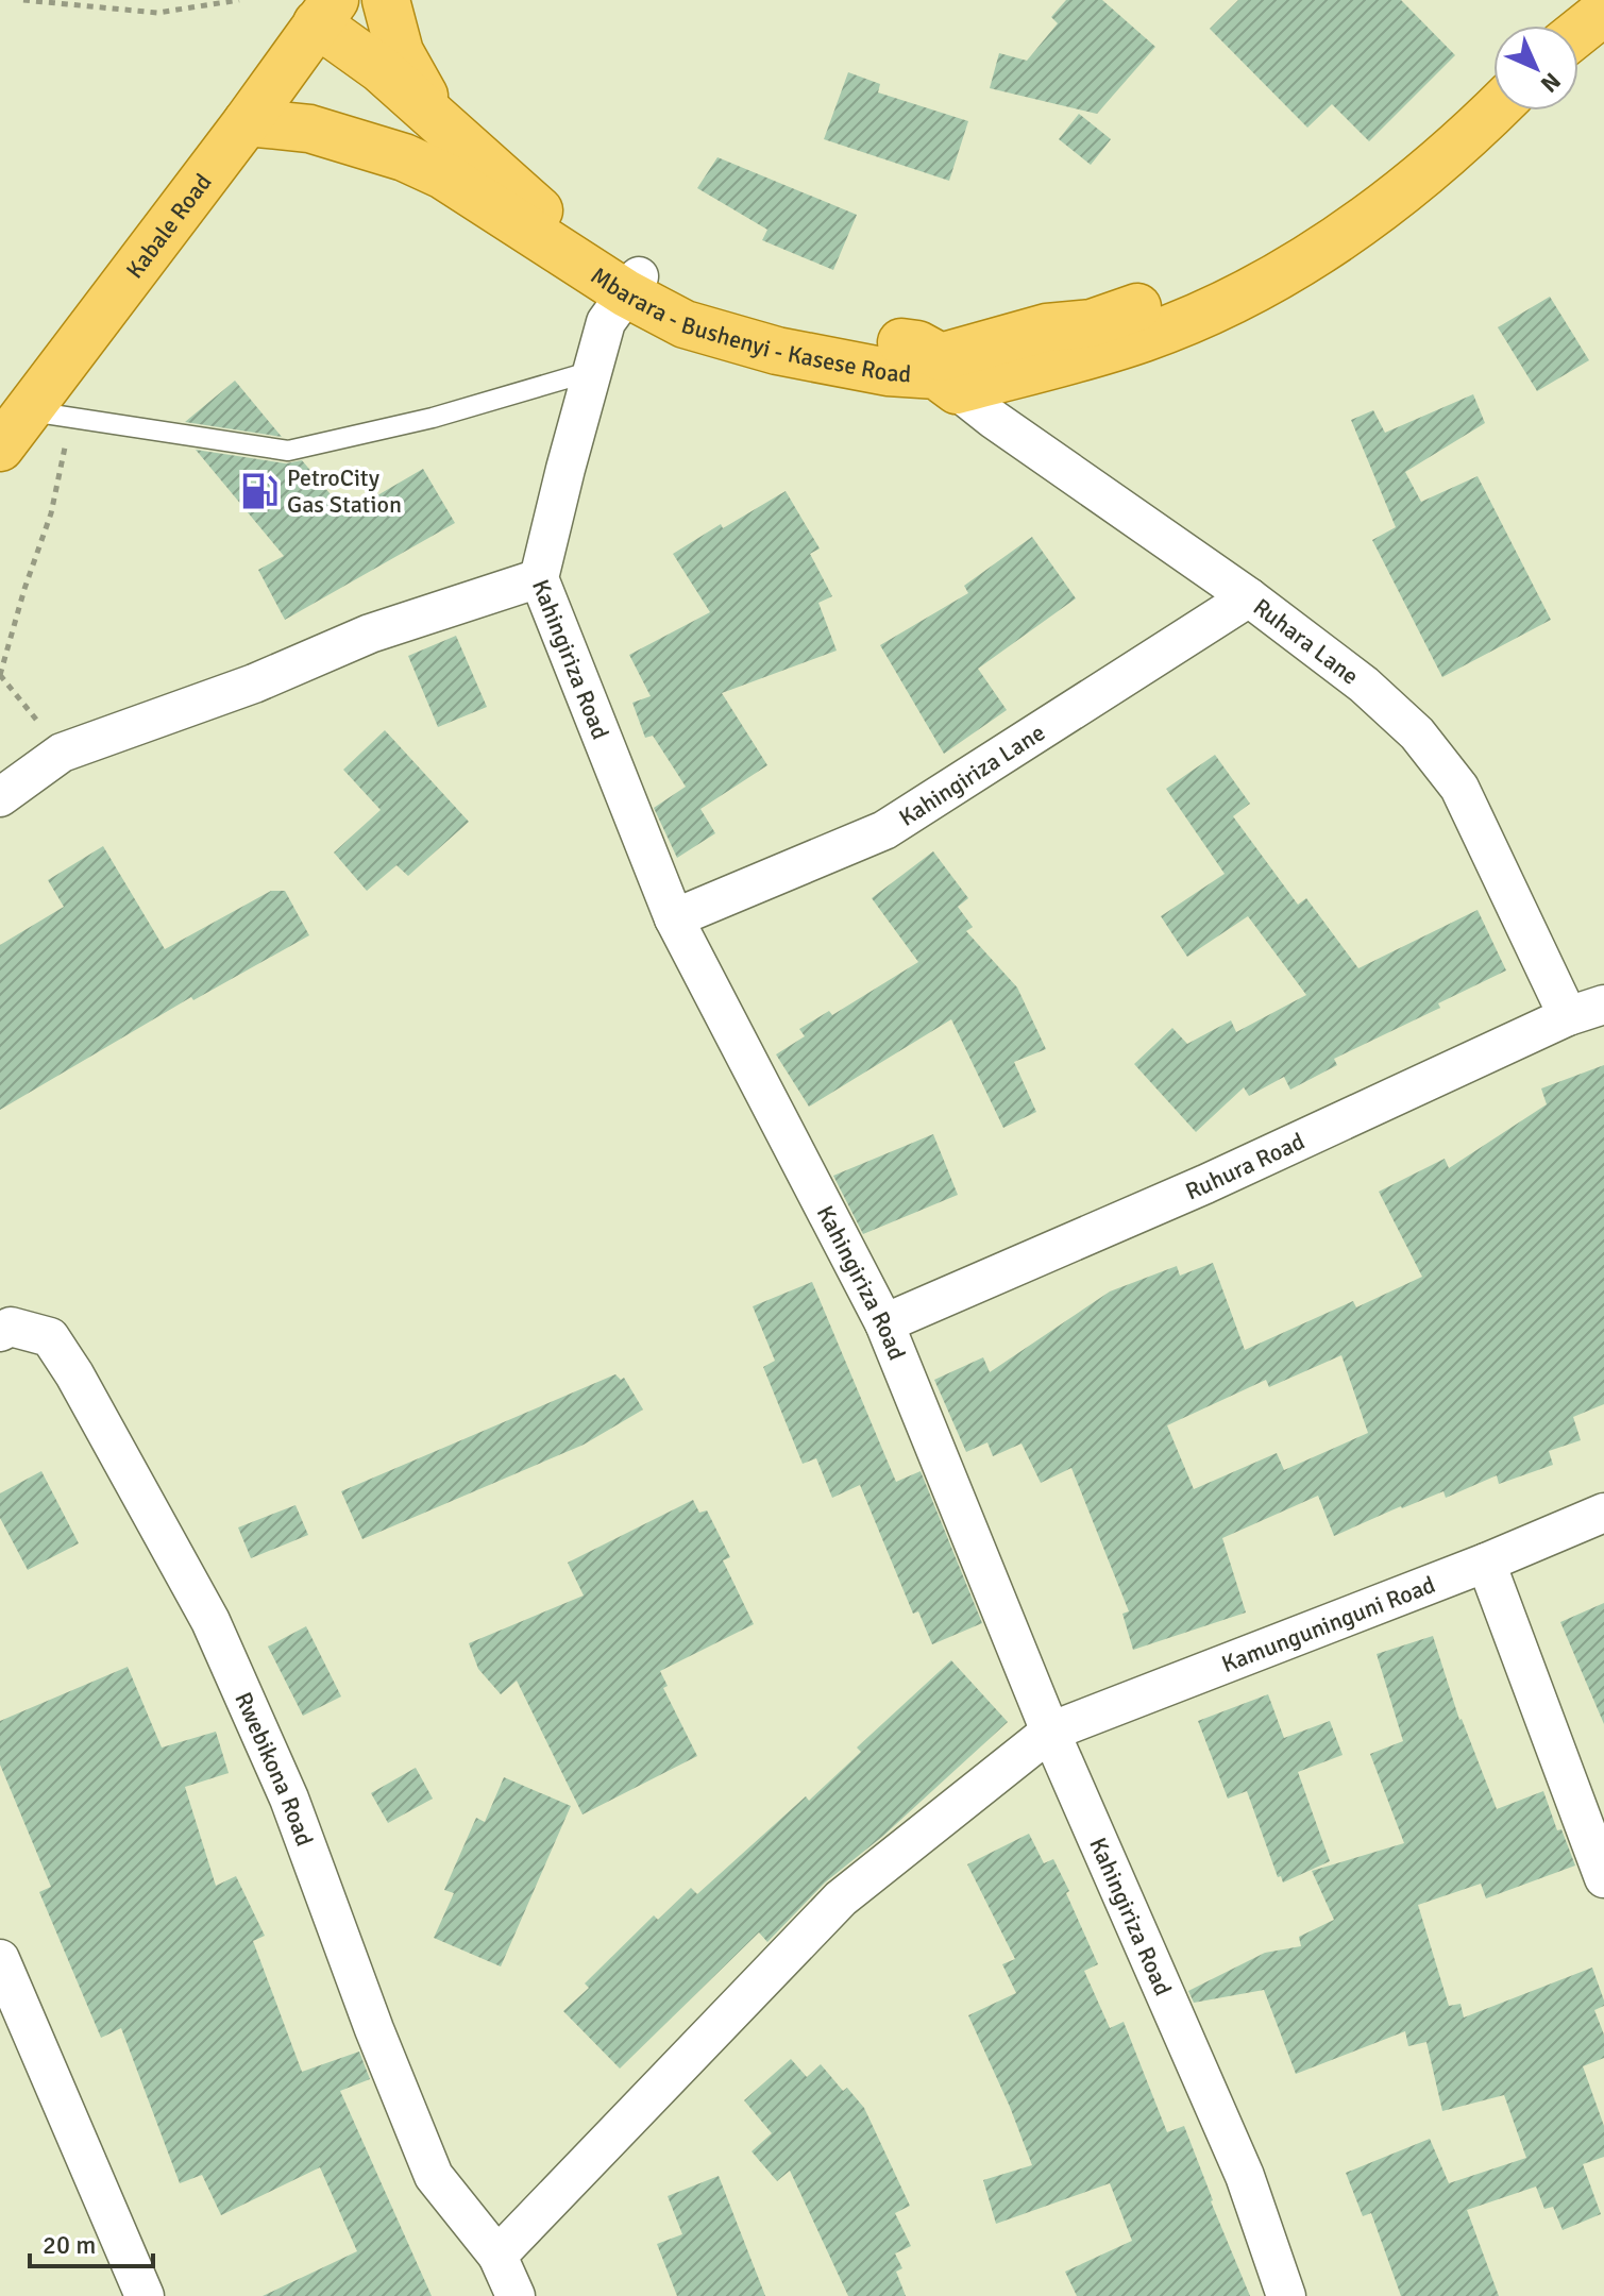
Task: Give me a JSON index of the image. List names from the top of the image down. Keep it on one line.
{"streets":{"main road":["Kabale Road","Mbarara - Bushenyi - Kasese Road"],"street":["Ruhara Lane","Kahingiriza Road","Kahingiriza Lane","Ruhura Road","Kamunguninguni Road","Rwebikona Road"]},"crossings":[["Kabale Road","Mbarara - Bushenyi - Kasese Road"],["Mbarara - Bushenyi - Kasese Road","Ruhara Lane"],["Mbarara - Bushenyi - Kasese Road","Kahingiriza Road"],["Ruhara Lane","Kahingiriza Lane"],["Ruhara Lane","Ruhura Road"],["Kahingiriza Road","Kahingiriza Lane"],["Kahingiriza Road","Ruhura Road"],["Kahingiriza Road","Kamunguninguni Road"],["Kamunguninguni Road","Rwebikona Road"]],"places":{"fuel station":["PetroCity Gas Station"]},"scale_bar":"20 m","north":"bottom right"}
